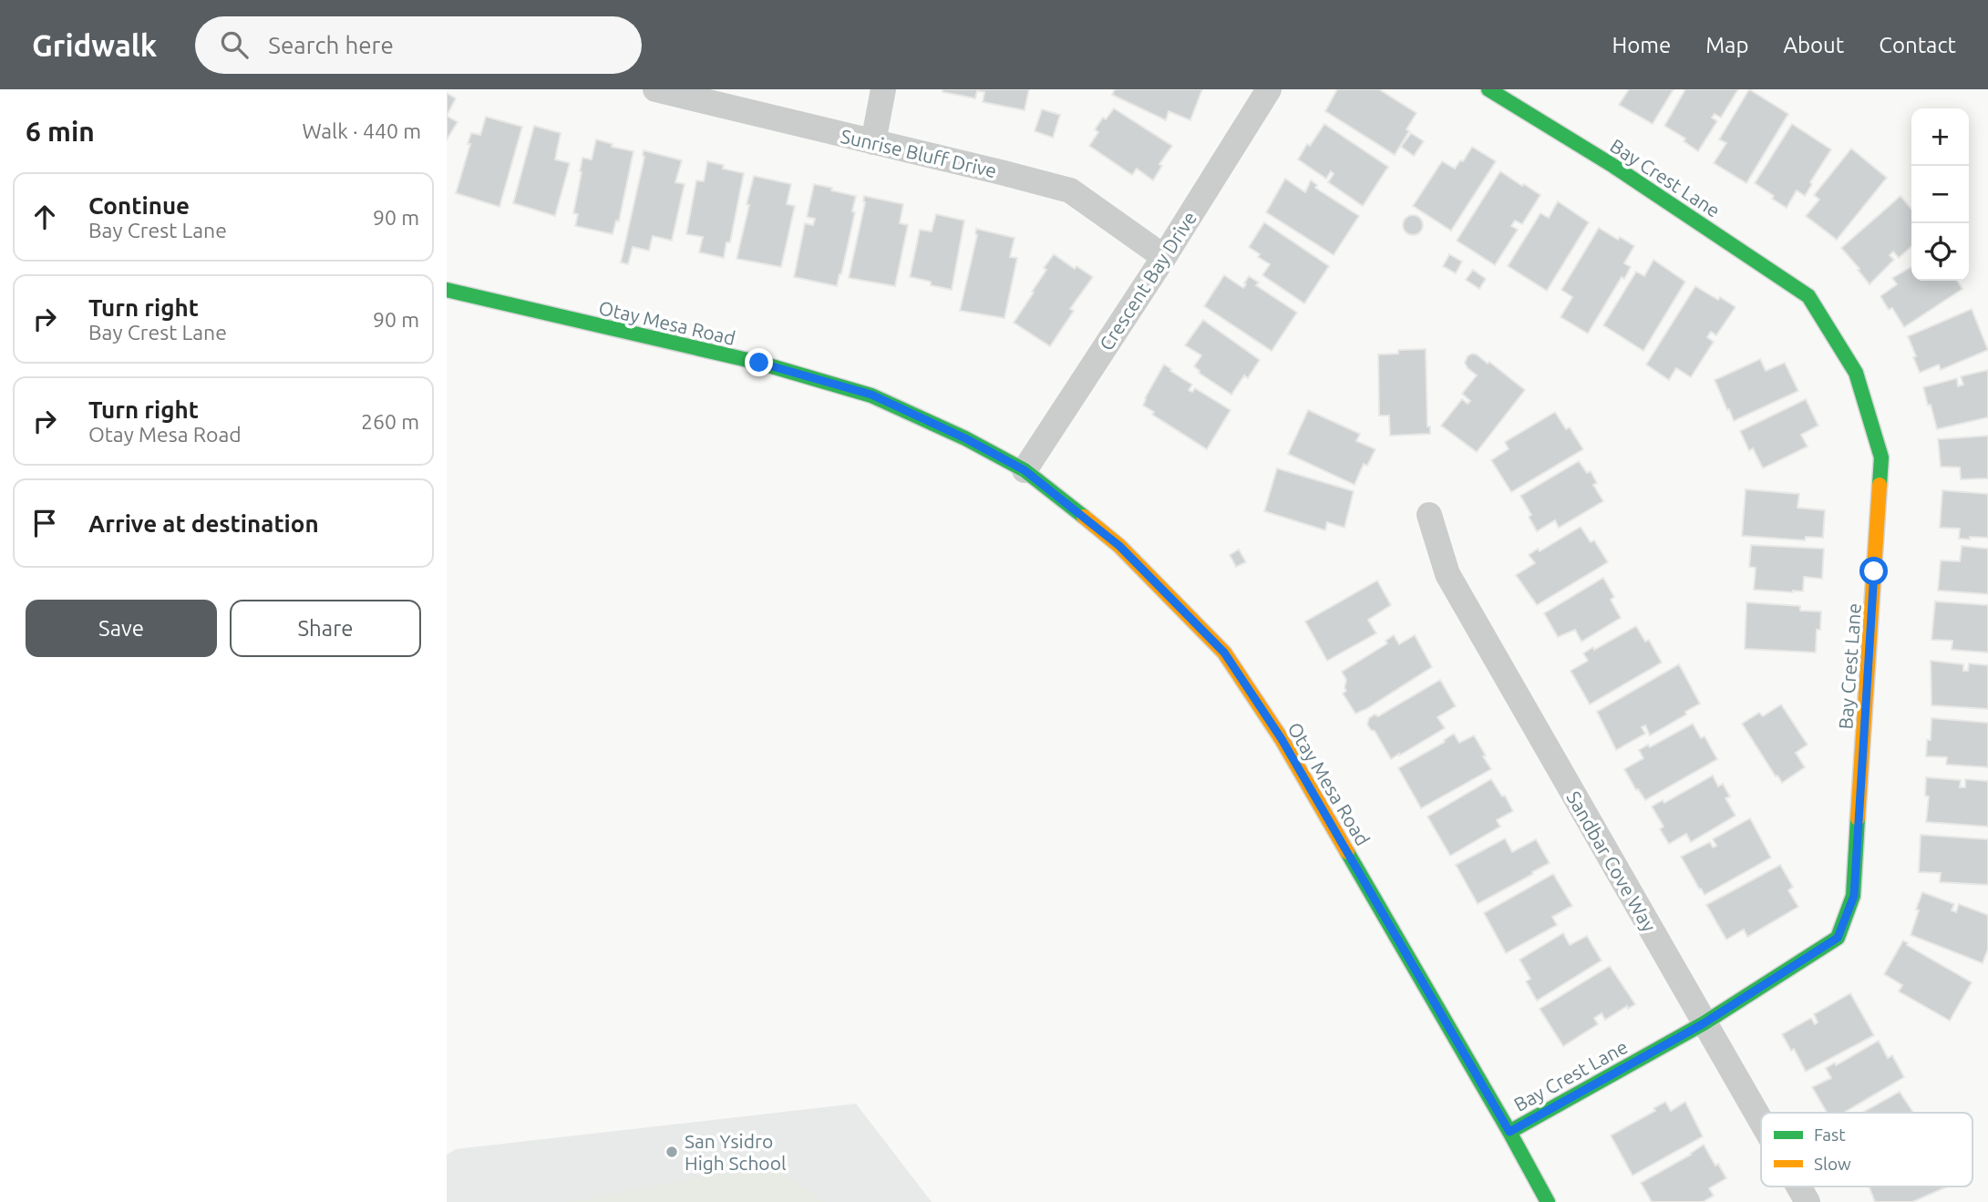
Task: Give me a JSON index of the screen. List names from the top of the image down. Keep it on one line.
{"streets":{"main road":["Bay Crest Lane","Otay Mesa Road"],"street":["Sunrise Bluff Drive","Crescent Bay Drive","Sandbar Cove Way"]},"crossings":[["Sunrise Bluff Drive","Crescent Bay Drive"],["Bay Crest Lane","Otay Mesa Road"],["Bay Crest Lane","Sandbar Cove Way"],["Crescent Bay Drive","Otay Mesa Road"]],"places":["San Ysidro High School"],"legend":["Fast","Slow"],"page":{"header":"Gridwalk","search":"Search here","nav":["Home","Map","About","Contact"],"heading":["6 min","Walk · 440 m"],"map_buttons":["+","−"],"list":[["Continue","Bay Crest Lane","90 m"],["Turn right","Bay Crest Lane","90 m"],["Turn right","Otay Mesa Road","260 m"],"Arrive at destination"],"buttons":["Save","Share"]}}
